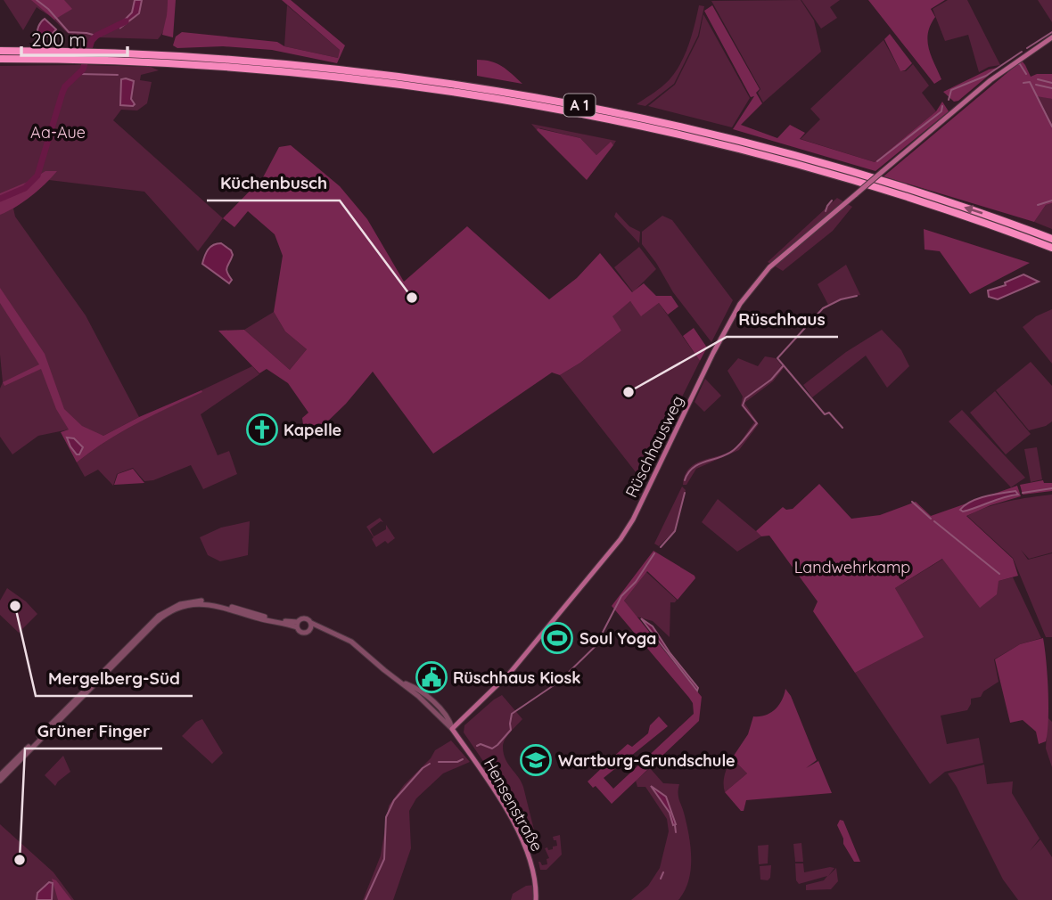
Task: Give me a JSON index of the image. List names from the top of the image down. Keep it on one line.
{"streets":{"highway":["A 1"],"main road":["Rüschhausweg","Hensenstraße"]},"crossings":[["Rüschhausweg","Hensenstraße"]],"parks":["Aa-Aue","Landwehrkamp"],"places":{"other":["Küchenbusch","Rüschhaus","Mergelberg-Süd","Grüner Finger"],"church":["Kapelle"],"sports":["Soul Yoga"],"public building":["Rüschhaus Kiosk"],"school or university":["Wartburg-Grundschule"]},"scale_bar":"200 m"}
